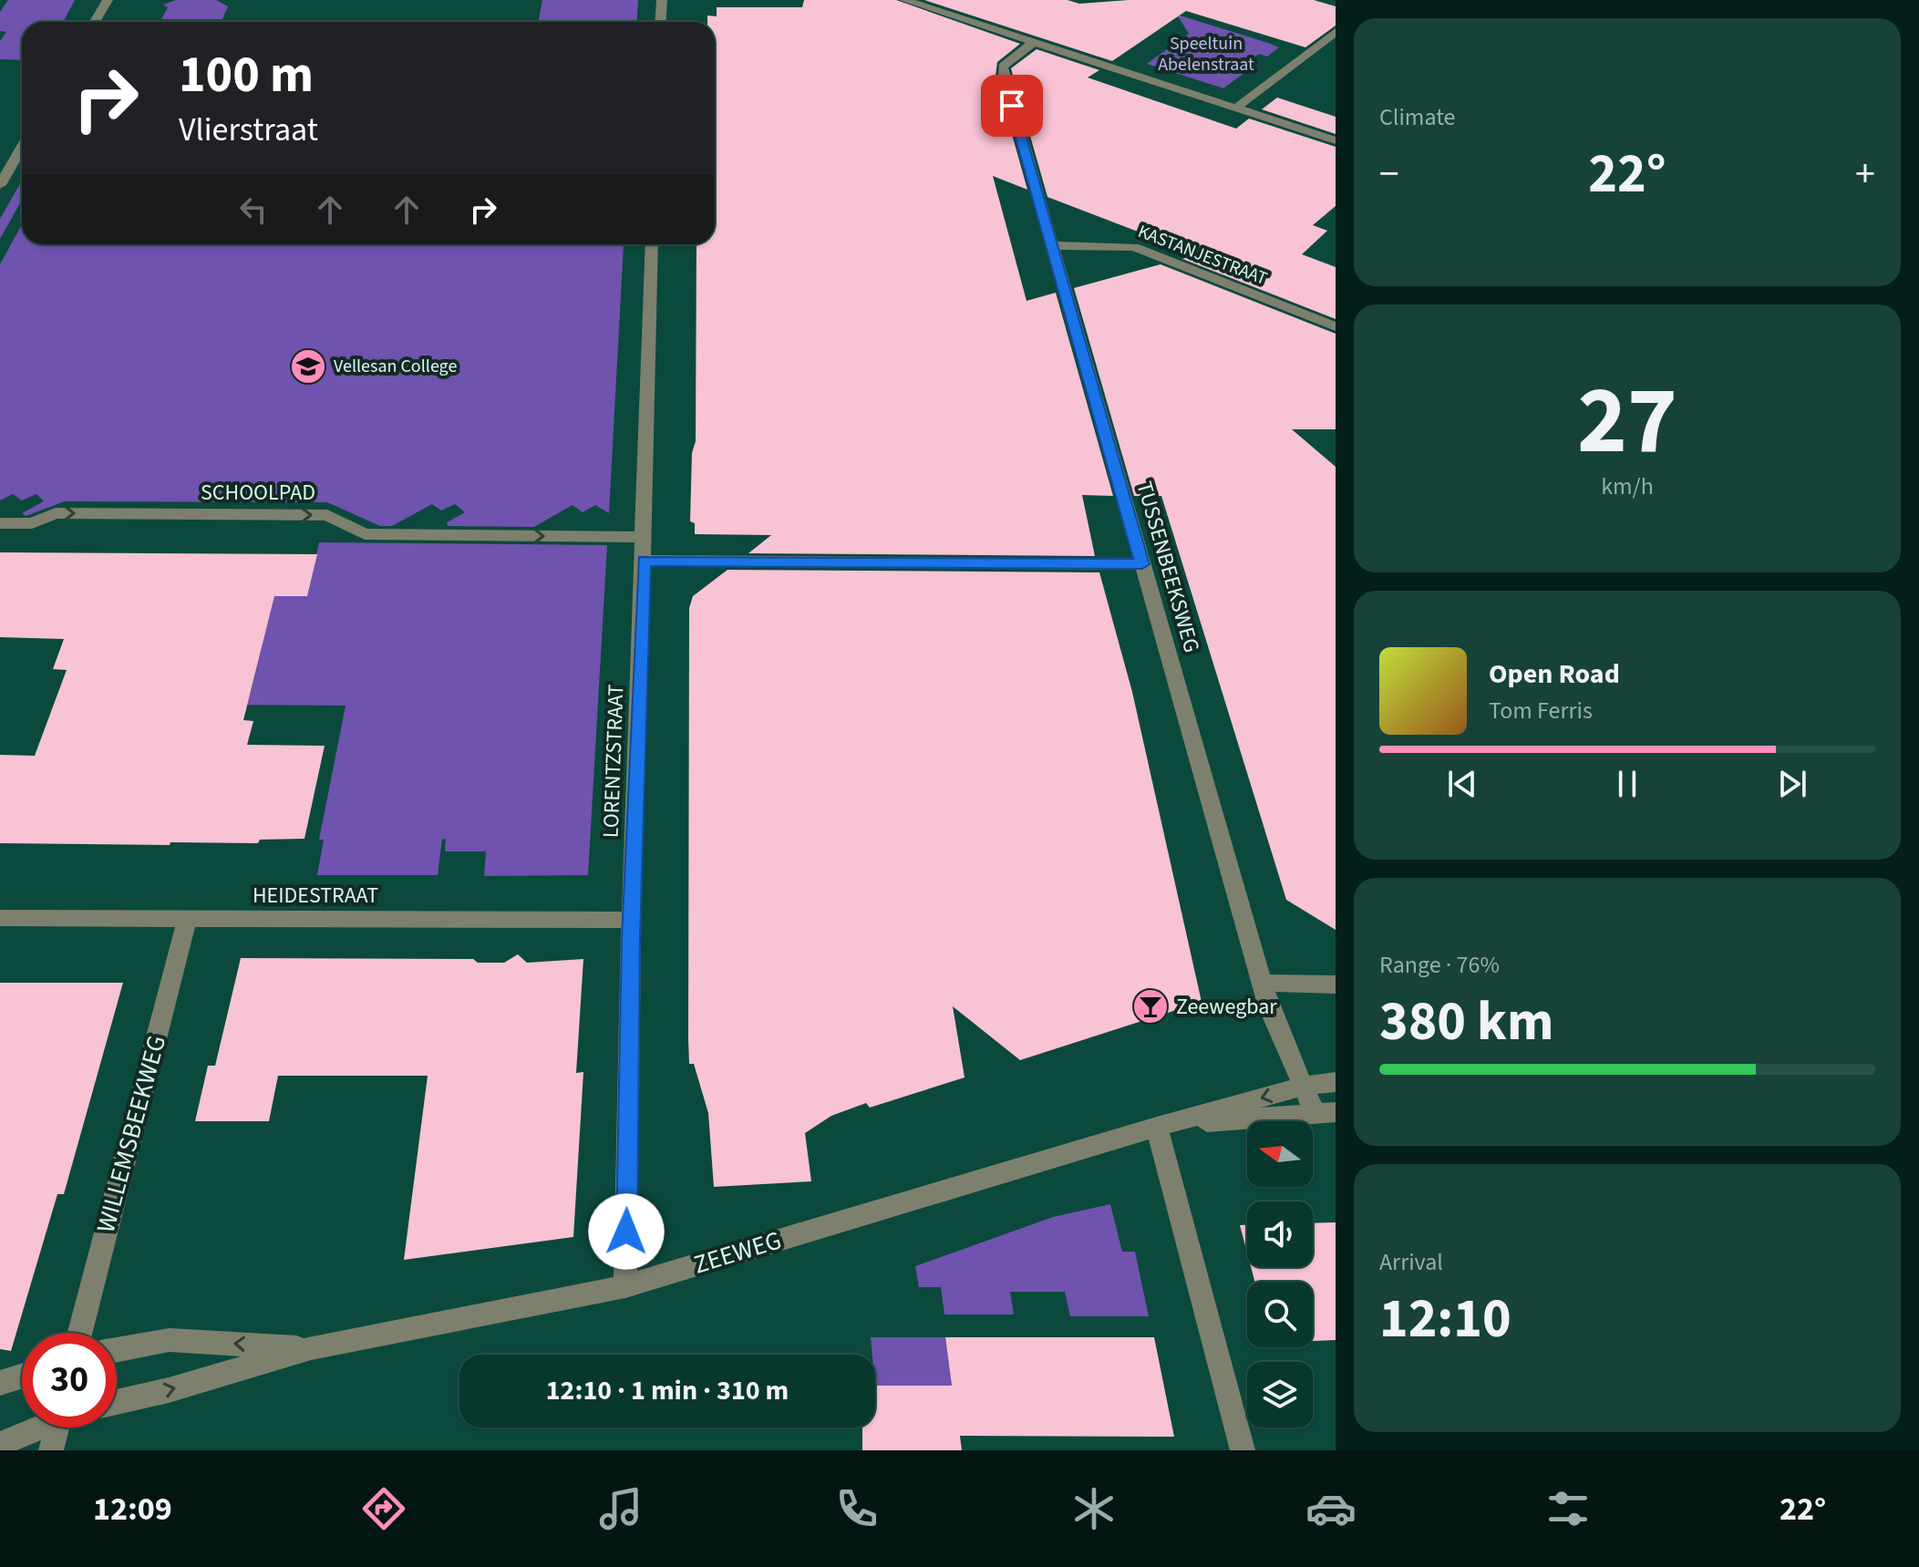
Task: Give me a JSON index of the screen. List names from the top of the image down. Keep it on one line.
{"streets":{"street":["KASTANJESTRAAT","SCHOOLPAD","TUSSENBEEKSWEG","LORENTZSTRAAT","HEIDESTRAAT","WILLEMSBEEKWEG","ZEEWEG"]},"crossings":[["KASTANJESTRAAT","TUSSENBEEKSWEG"],["SCHOOLPAD","LORENTZSTRAAT"],["TUSSENBEEKSWEG","ZEEWEG"],["LORENTZSTRAAT","HEIDESTRAAT"],["LORENTZSTRAAT","ZEEWEG"],["HEIDESTRAAT","WILLEMSBEEKWEG"]],"one_way":["SCHOOLPAD"],"parks":["Speeltuin Abelenstraat"],"places":{"school or university":["Vellesan College"],"bar":["Zeewegbar"]},"north":"left","page":{"tile":["Climate",["27","km/h"],["Range · 76%","380 km"],["Arrival","12:10"]],"turn":["100 m","Vlierstraat"],"heat":["−","22°","+"],"song":["Open Road","Tom Ferris"],"limit":"30","trip":"12:10 · 1 min · 310 m","tabs":["12:09","22°"]}}
